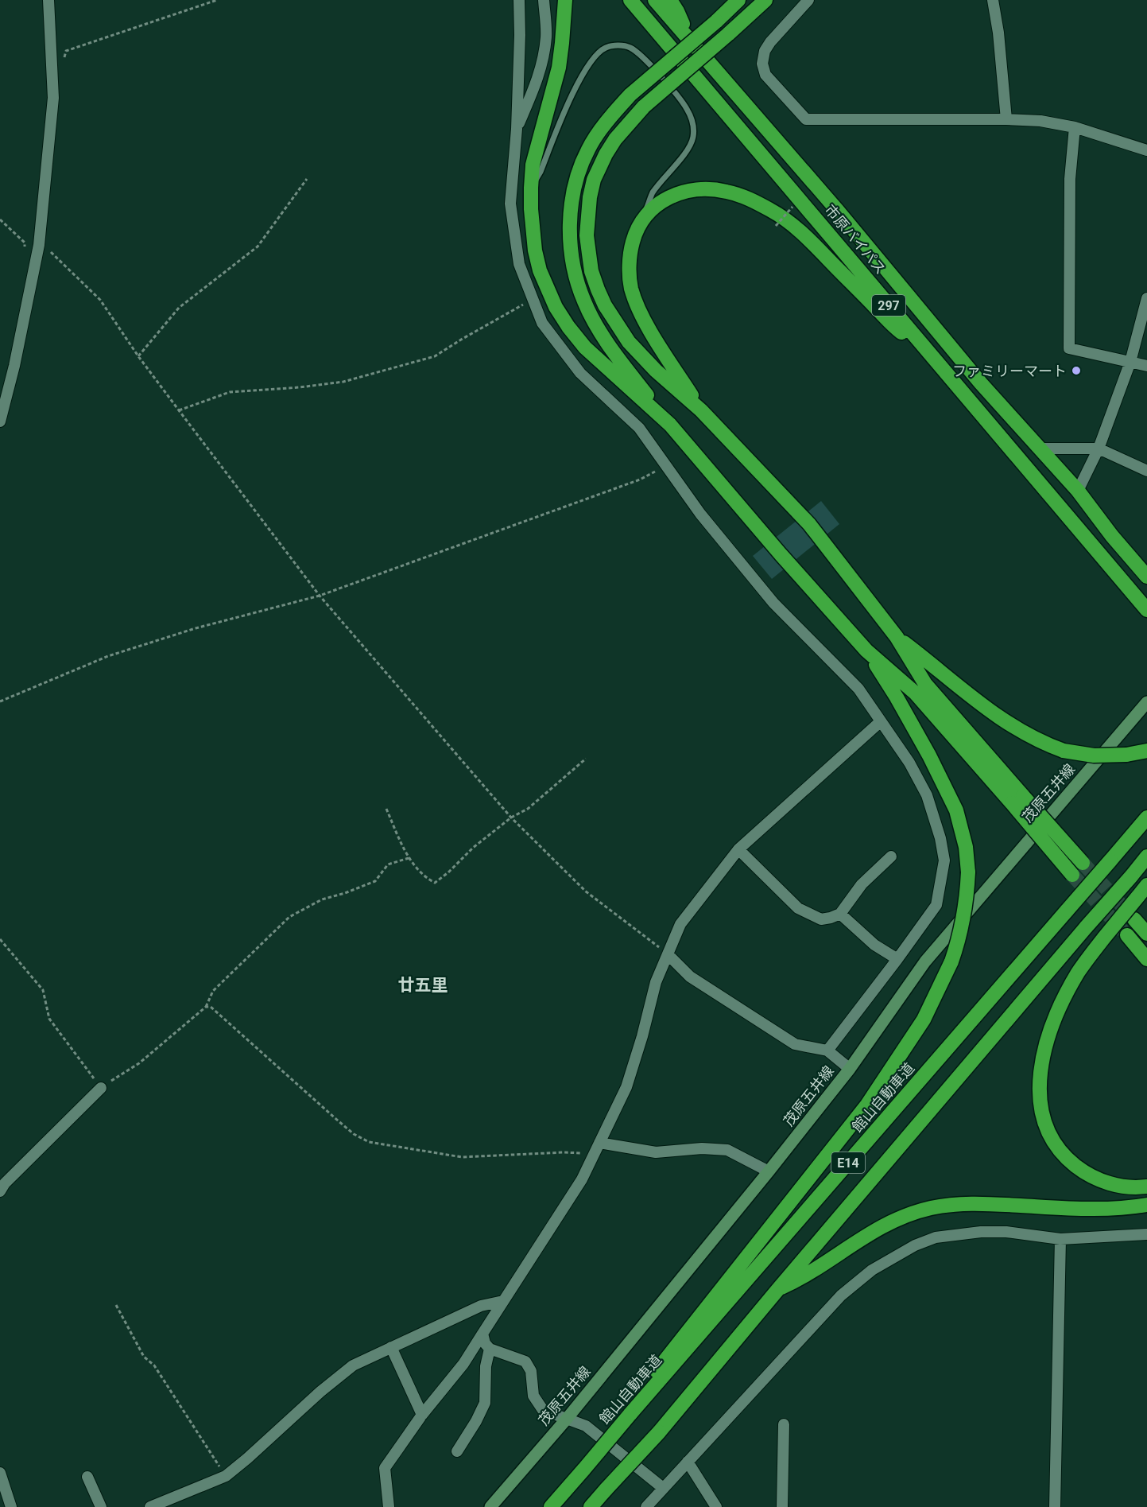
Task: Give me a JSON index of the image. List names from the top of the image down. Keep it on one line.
{"streets":{"highway":["市原バイパス","297","館山自動車道","E14"],"main road":["茂原五井線"]},"districts":["廿五里"],"places":["ファミリーマート"]}
